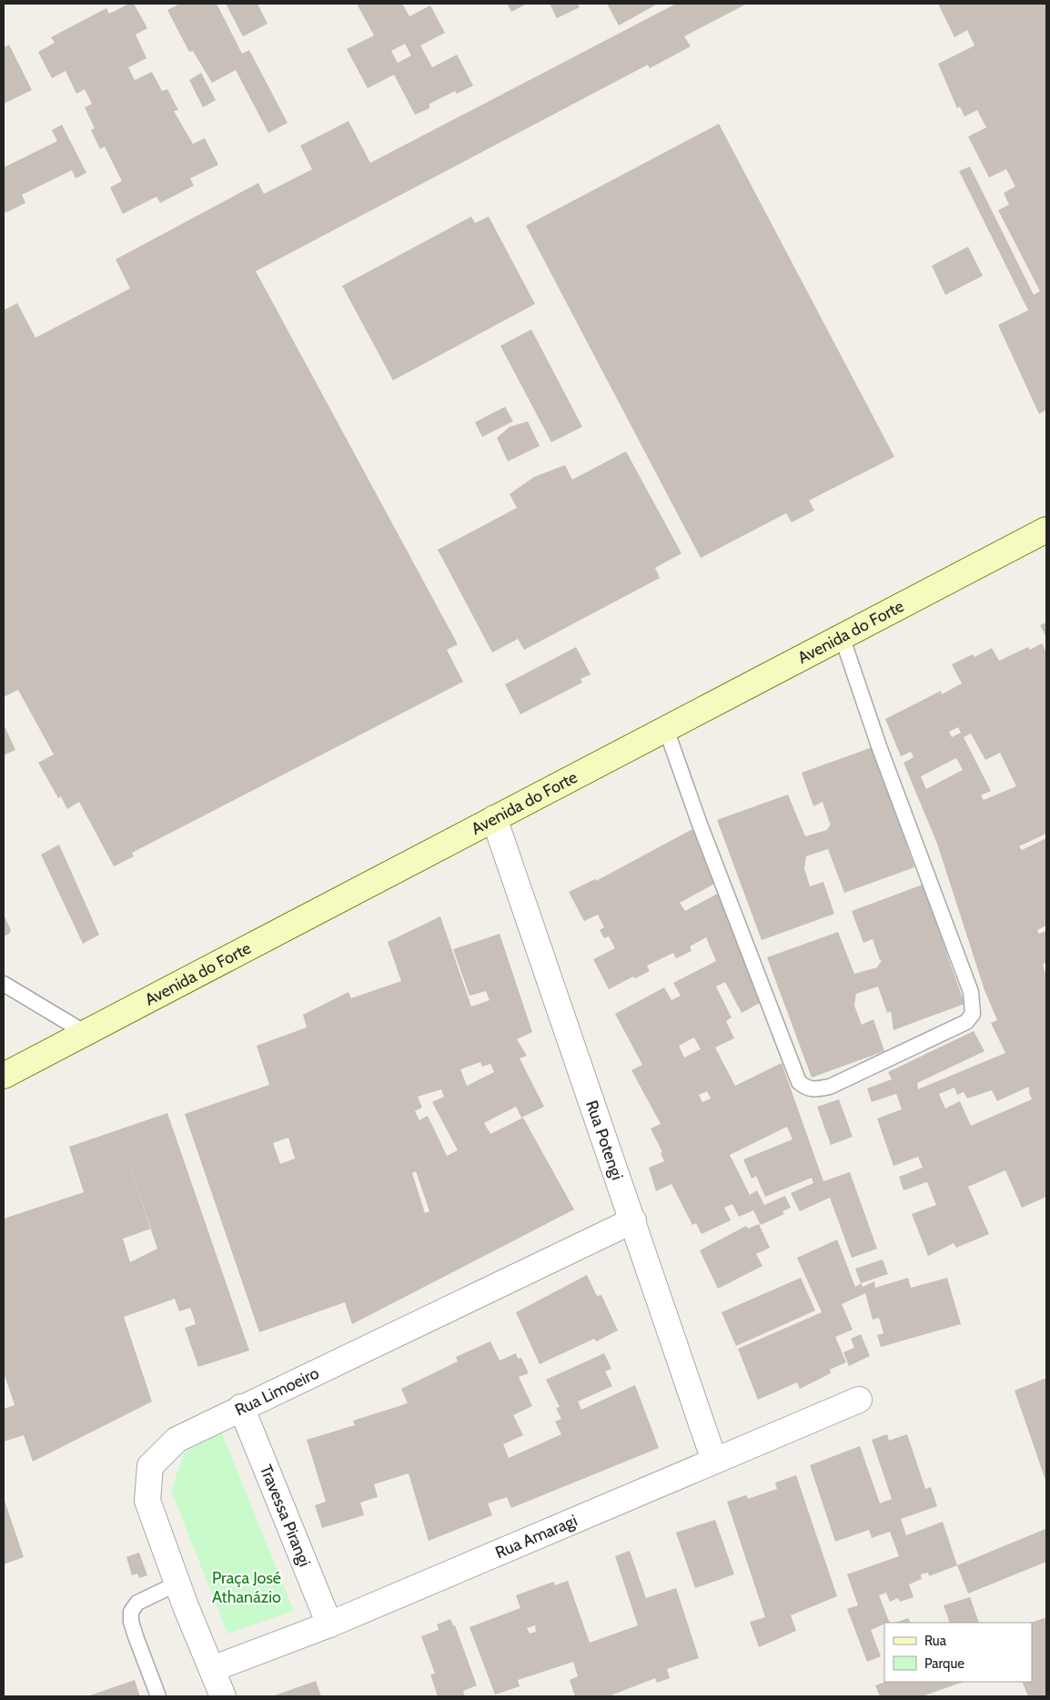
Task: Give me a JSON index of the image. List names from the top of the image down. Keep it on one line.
{"streets":{"main road":["Avenida do Forte"],"street":["Rua Potengi","Rua Limoeiro","Travessa Pirangi","Rua Amaragi"]},"crossings":[["Avenida do Forte","Rua Potengi"],["Rua Potengi","Rua Limoeiro"],["Rua Potengi","Rua Amaragi"],["Rua Limoeiro","Travessa Pirangi"],["Rua Limoeiro","Rua Amaragi"],["Travessa Pirangi","Rua Amaragi"]],"parks":["Praça José Athanázio"],"legend":["Rua","Parque"]}
